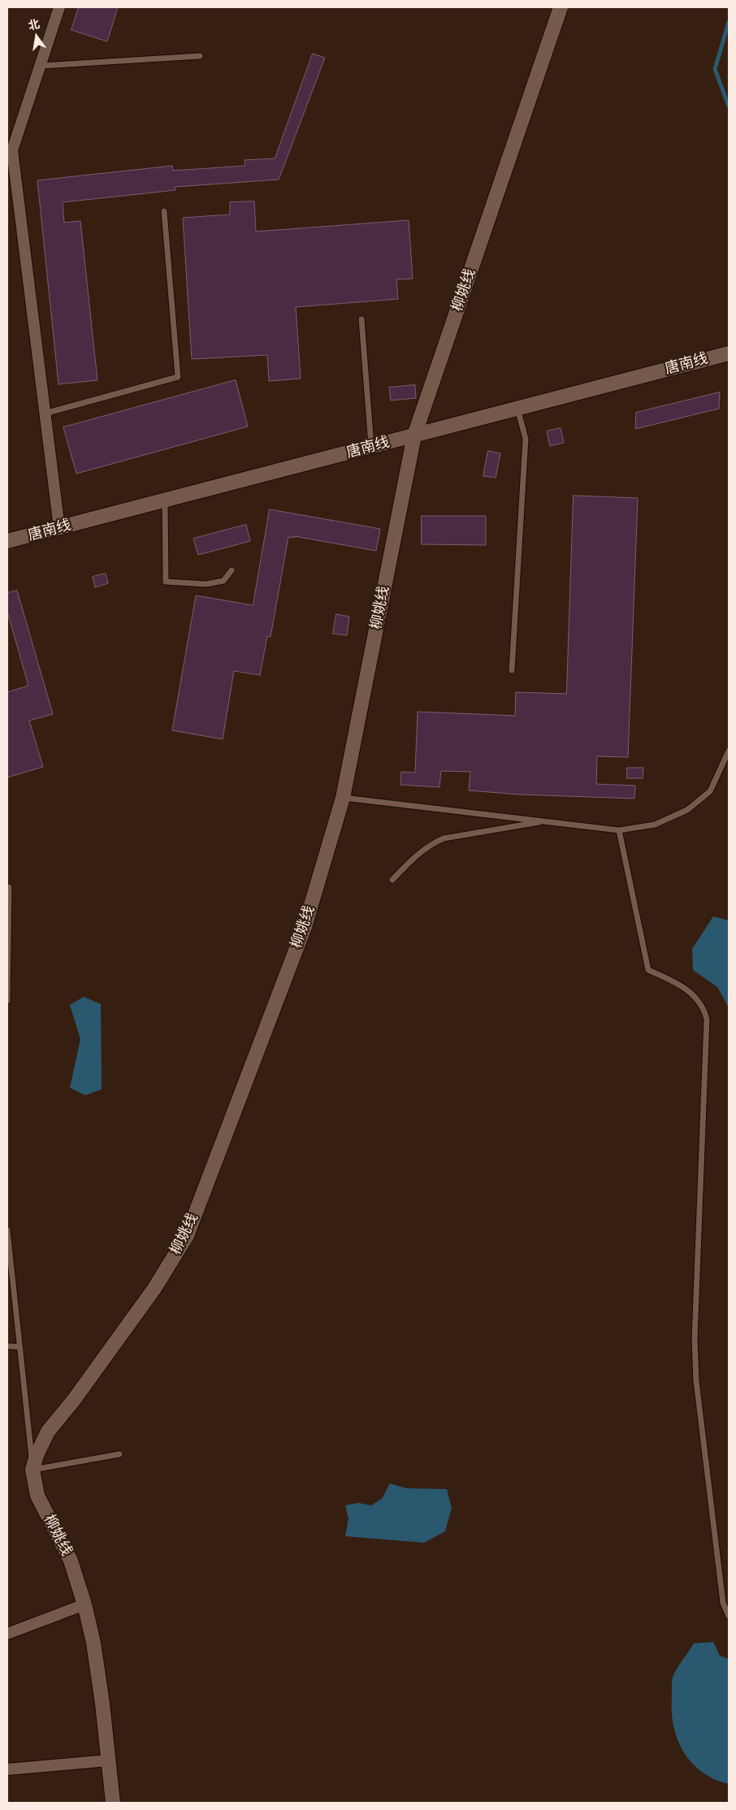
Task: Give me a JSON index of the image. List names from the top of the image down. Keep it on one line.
{"streets":{"street":["柳姚线","唐南线"]},"crossings":[["柳姚线","唐南线"]],"north":"top"}
